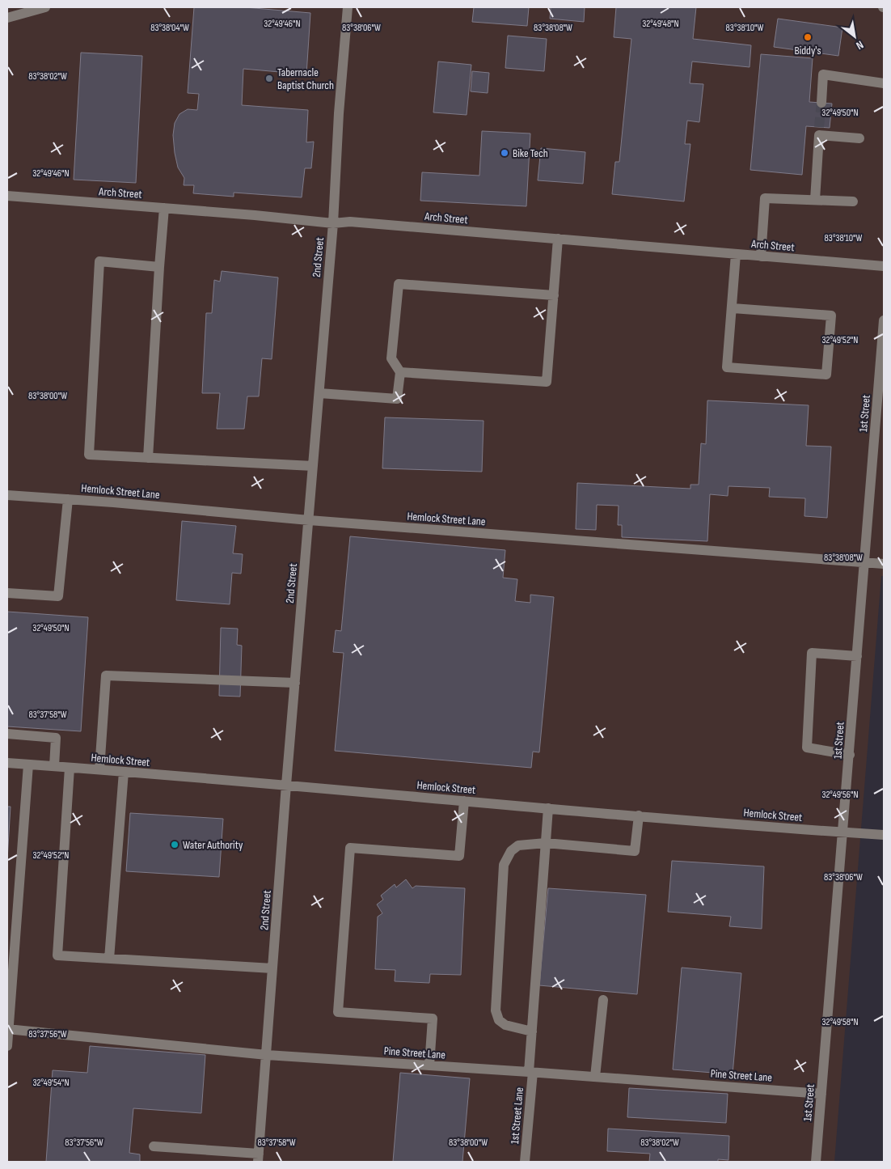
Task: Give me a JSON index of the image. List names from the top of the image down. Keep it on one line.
{"streets":{"street":["Arch Street","2nd Street","1st Street","Hemlock Street Lane","Hemlock Street","Pine Street Lane","1st Street Lane"]},"crossings":[["Arch Street","2nd Street"],["2nd Street","Hemlock Street Lane"],["2nd Street","Hemlock Street"],["2nd Street","Pine Street Lane"],["1st Street","Hemlock Street Lane"],["1st Street","Hemlock Street"],["1st Street","Pine Street Lane"],["Hemlock Street","1st Street Lane"],["Pine Street Lane","1st Street Lane"]],"places":["Biddy's","Tabernacle Baptist Church","Bike Tech","Water Authority"],"north":"bottom right","coordinates":["32°49'46\"N","32°49'48\"N","83°38'04\"W","83°38'06\"W","83°38'08\"W","83°38'10\"W","83°38'02\"W","32°49'50\"N","32°49'52\"N","83°38'00\"W","83°37'58\"W","32°49'56\"N","32°49'58\"N","83°37'56\"W","32°49'54\"N"]}
